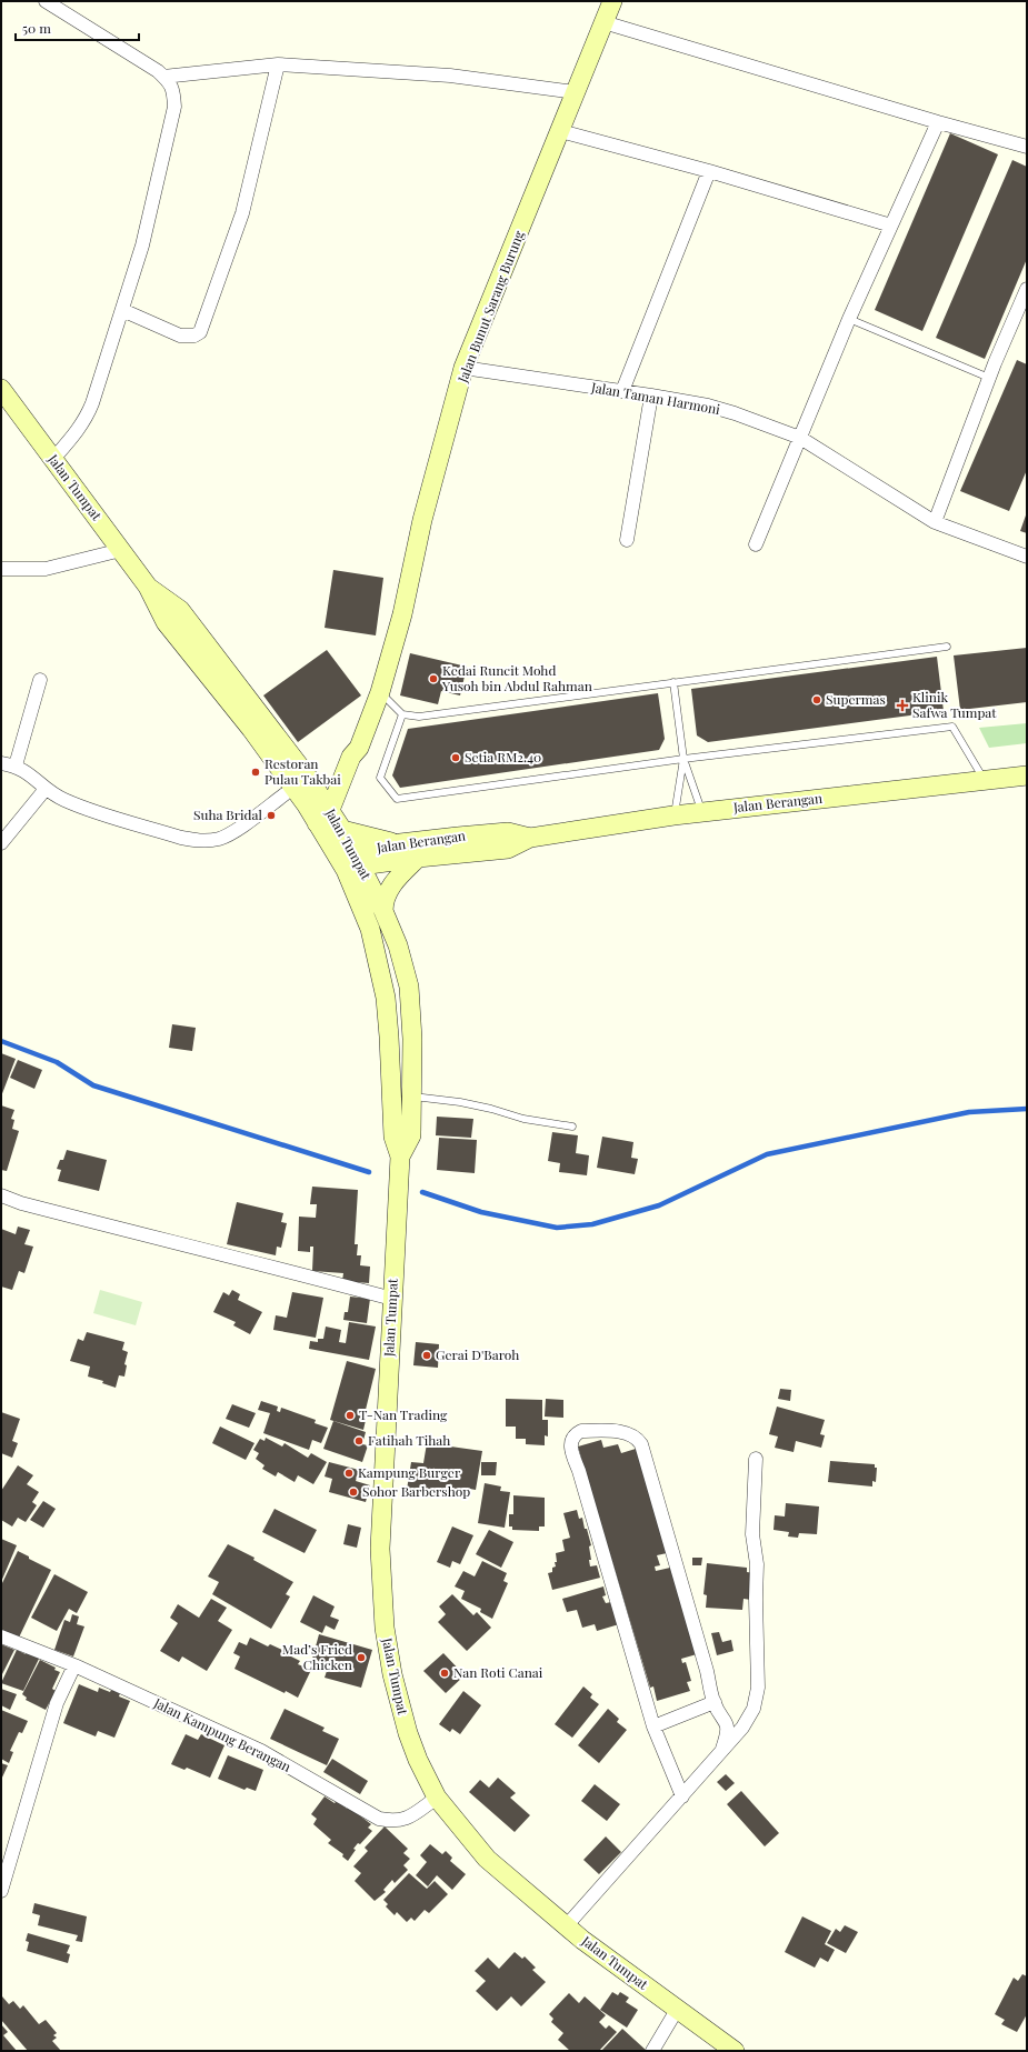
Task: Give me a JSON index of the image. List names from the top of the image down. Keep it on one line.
{"streets":{"main road":["Jalan Bunut Sarang Burung","Jalan Tumpat","Jalan Berangan"],"street":["Jalan Taman Harmoni","Jalan Kampung Berangan"]},"crossings":[["Jalan Bunut Sarang Burung","Jalan Taman Harmoni"],["Jalan Bunut Sarang Burung","Jalan Tumpat"],["Jalan Tumpat","Jalan Berangan"],["Jalan Tumpat","Jalan Kampung Berangan"]],"places":{"other":["Kedai Runcit Mohd Yusoh bin Abdul Rahman","Supermas","Setia RM2.40","Restoran Pulau Takbai","Suha Bridal","Gerai D'Baroh","T-Nan Trading","Fatihah Tihah","Kampung Burger","Sohor Barbershop","Mad’s Fried Chicken","Nan Roti Canai"],"health":["Klinik Safwa Tumpat"]},"scale_bar":"50 m"}
